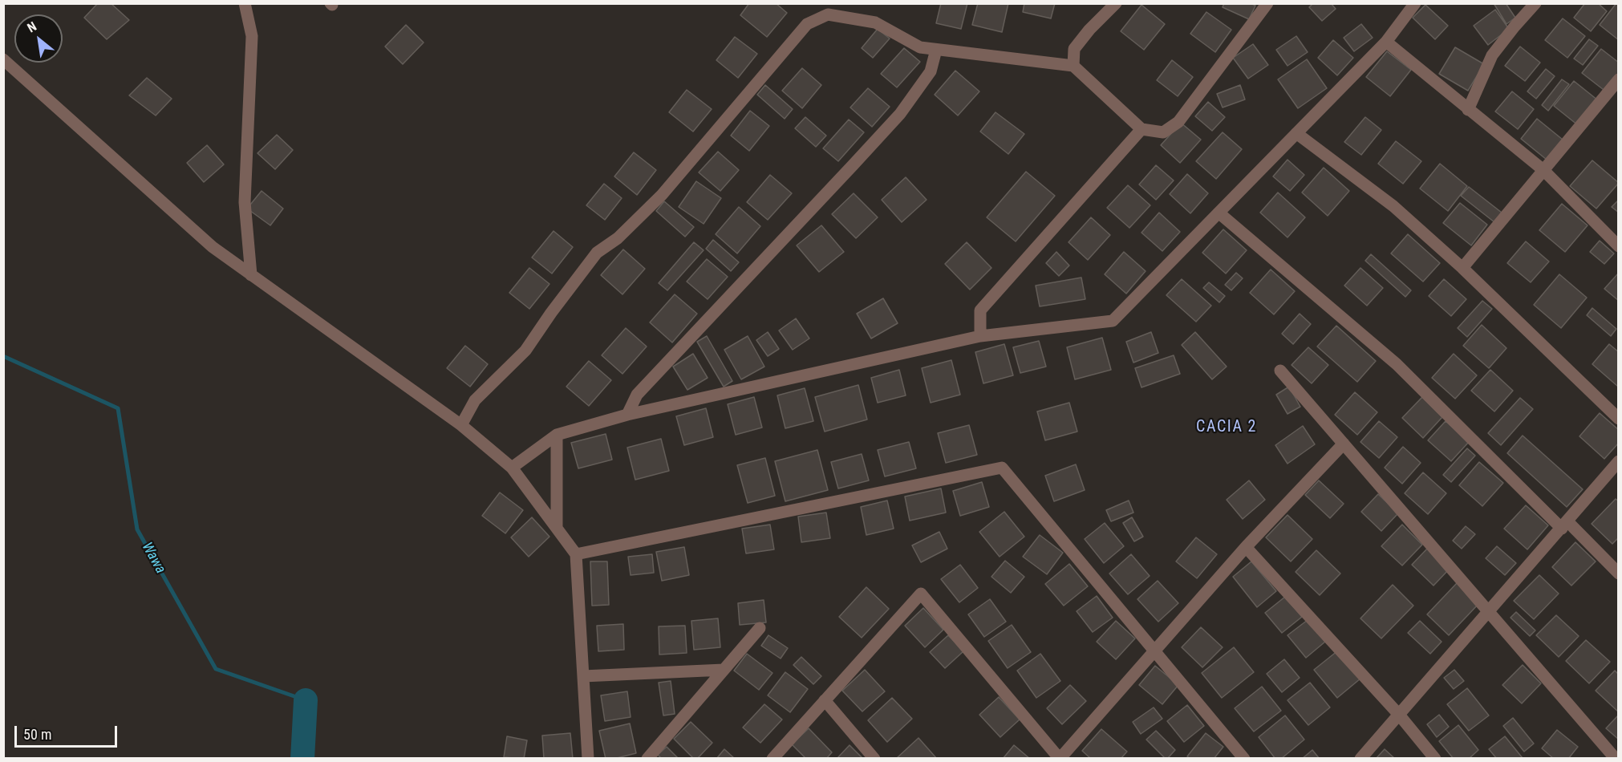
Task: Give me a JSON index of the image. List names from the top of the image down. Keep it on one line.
{"districts":["CACIA 2"],"water":["Wawa"],"scale_bar":"50 m","north":"top left"}
